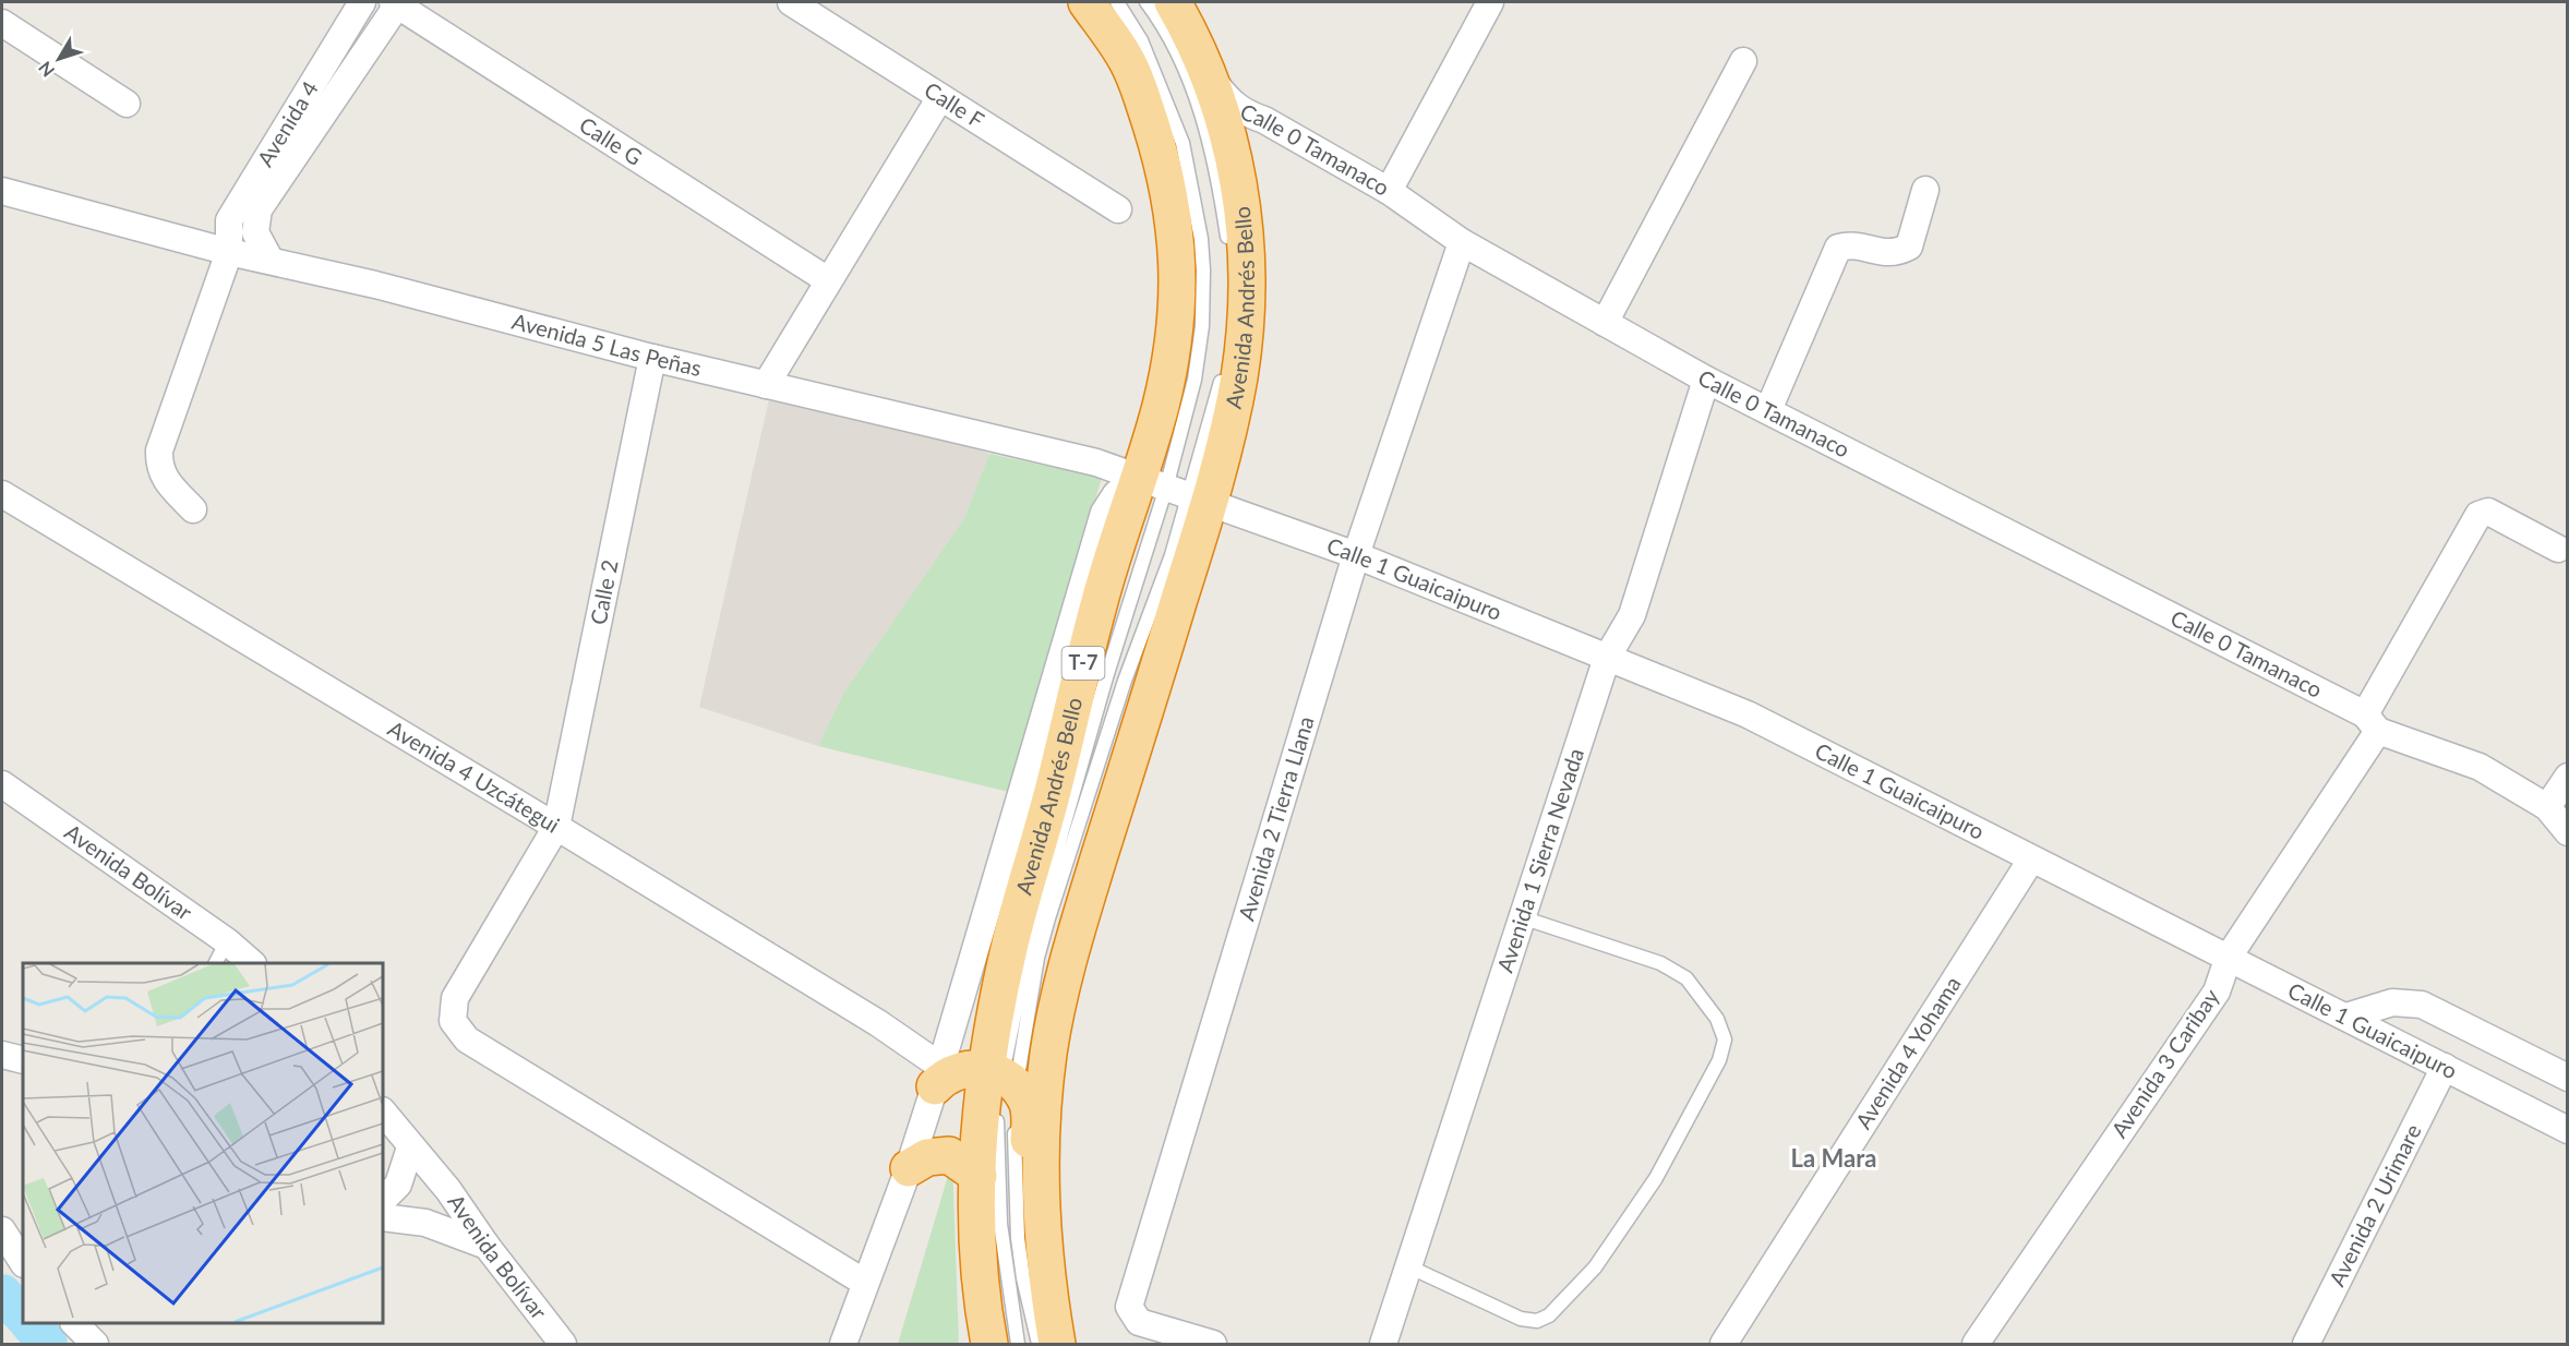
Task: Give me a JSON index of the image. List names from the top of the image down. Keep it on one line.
{"streets":{"highway":["Avenida Andrés Bello","T-7"],"street":["Calle F","Avenida 4","Calle G","Calle 0 Tamanaco","Avenida 5 Las Peñas","Calle 1 Guaicaipuro","Calle 2","Avenida 4 Uzcátegui","Avenida 2 Tierra Llana","Avenida 1 Sierra Nevada","Avenida Bolívar","Avenida 4 Yohama","Avenida 3 Caribay","Avenida 2 Urimare"]},"crossings":[["Avenida 4","Avenida 5 Las Peñas"],["Calle 0 Tamanaco","Avenida Andrés Bello"],["Calle 0 Tamanaco","Avenida 2 Tierra Llana"],["Calle 0 Tamanaco","Avenida 1 Sierra Nevada"],["Calle 0 Tamanaco","Avenida 3 Caribay"],["Avenida Andrés Bello","Avenida 5 Las Peñas"],["Avenida Andrés Bello","Calle 1 Guaicaipuro"],["Avenida Andrés Bello","Avenida 4 Uzcátegui"],["Avenida 5 Las Peñas","Calle 1 Guaicaipuro"],["Avenida 5 Las Peñas","Calle 2"],["Calle 1 Guaicaipuro","Avenida 2 Tierra Llana"],["Calle 1 Guaicaipuro","Avenida 1 Sierra Nevada"],["Calle 1 Guaicaipuro","Avenida 4 Yohama"],["Calle 1 Guaicaipuro","Avenida 3 Caribay"],["Calle 1 Guaicaipuro","Avenida 2 Urimare"],["Calle 2","Avenida 4 Uzcátegui"]],"districts":["La Mara"],"north":"bottom left"}
